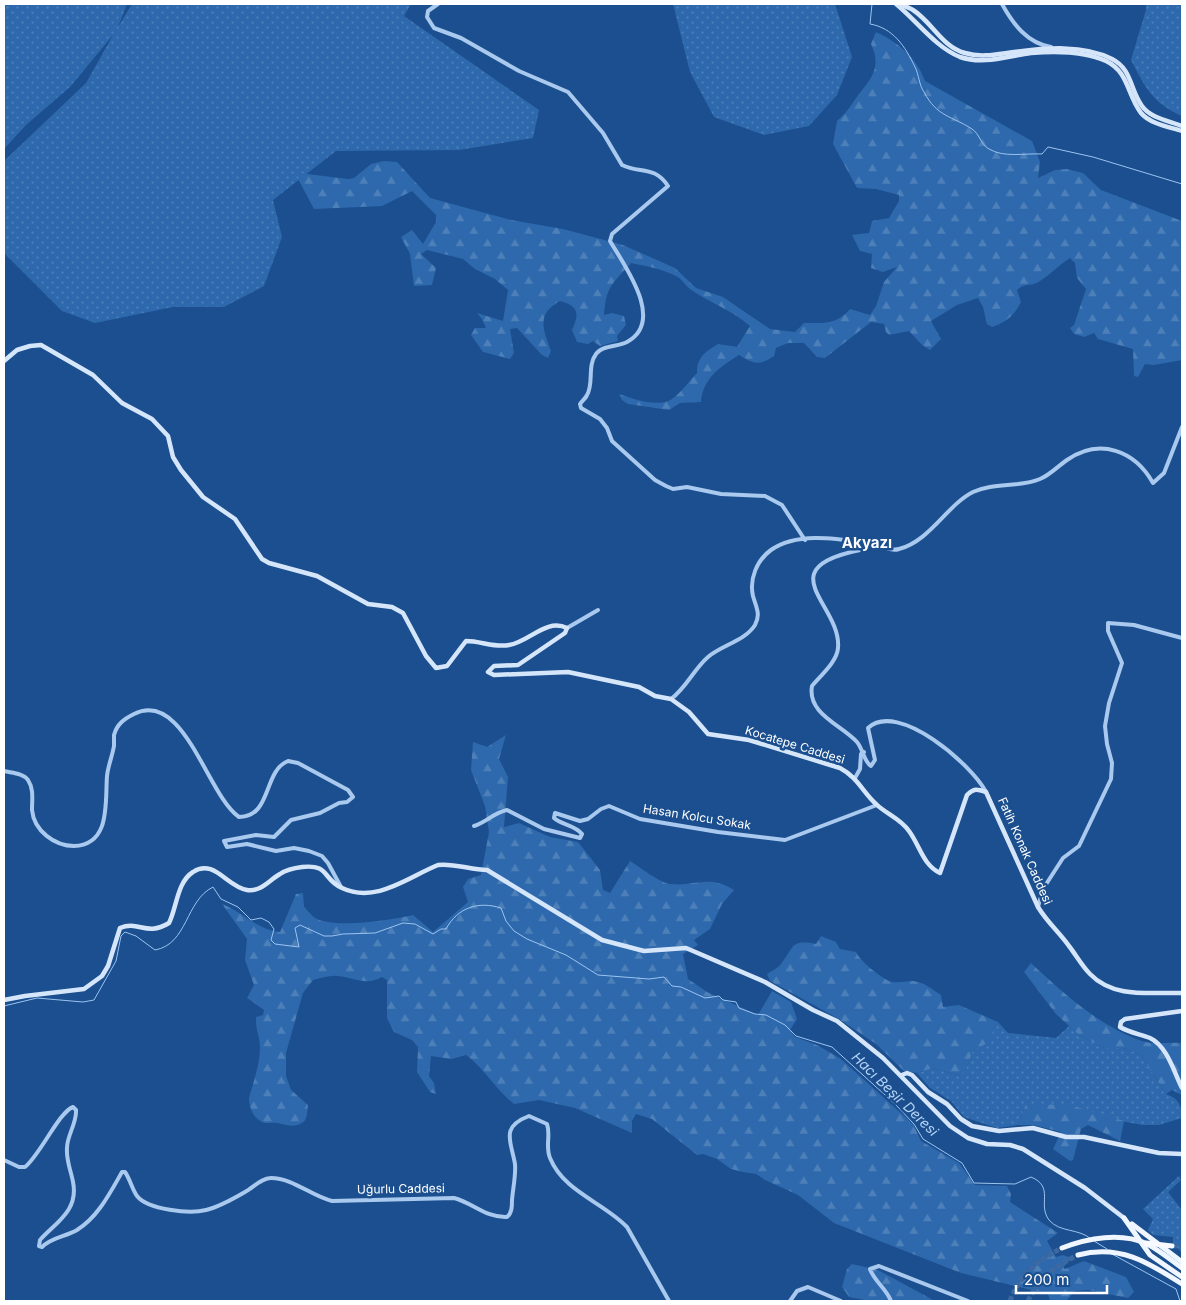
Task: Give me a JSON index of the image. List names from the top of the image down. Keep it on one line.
{"streets":{"main road":["Kocatepe Caddesi","Fatih Konak Caddesi"],"street":["Hasan Kolcu Sokak","Uğurlu Caddesi"]},"crossings":[["Kocatepe Caddesi","Hasan Kolcu Sokak"],["Kocatepe Caddesi","Fatih Konak Caddesi"]],"districts":["Akyazı"],"water":["Hacı Beşir Deresi"],"scale_bar":"200 m"}
